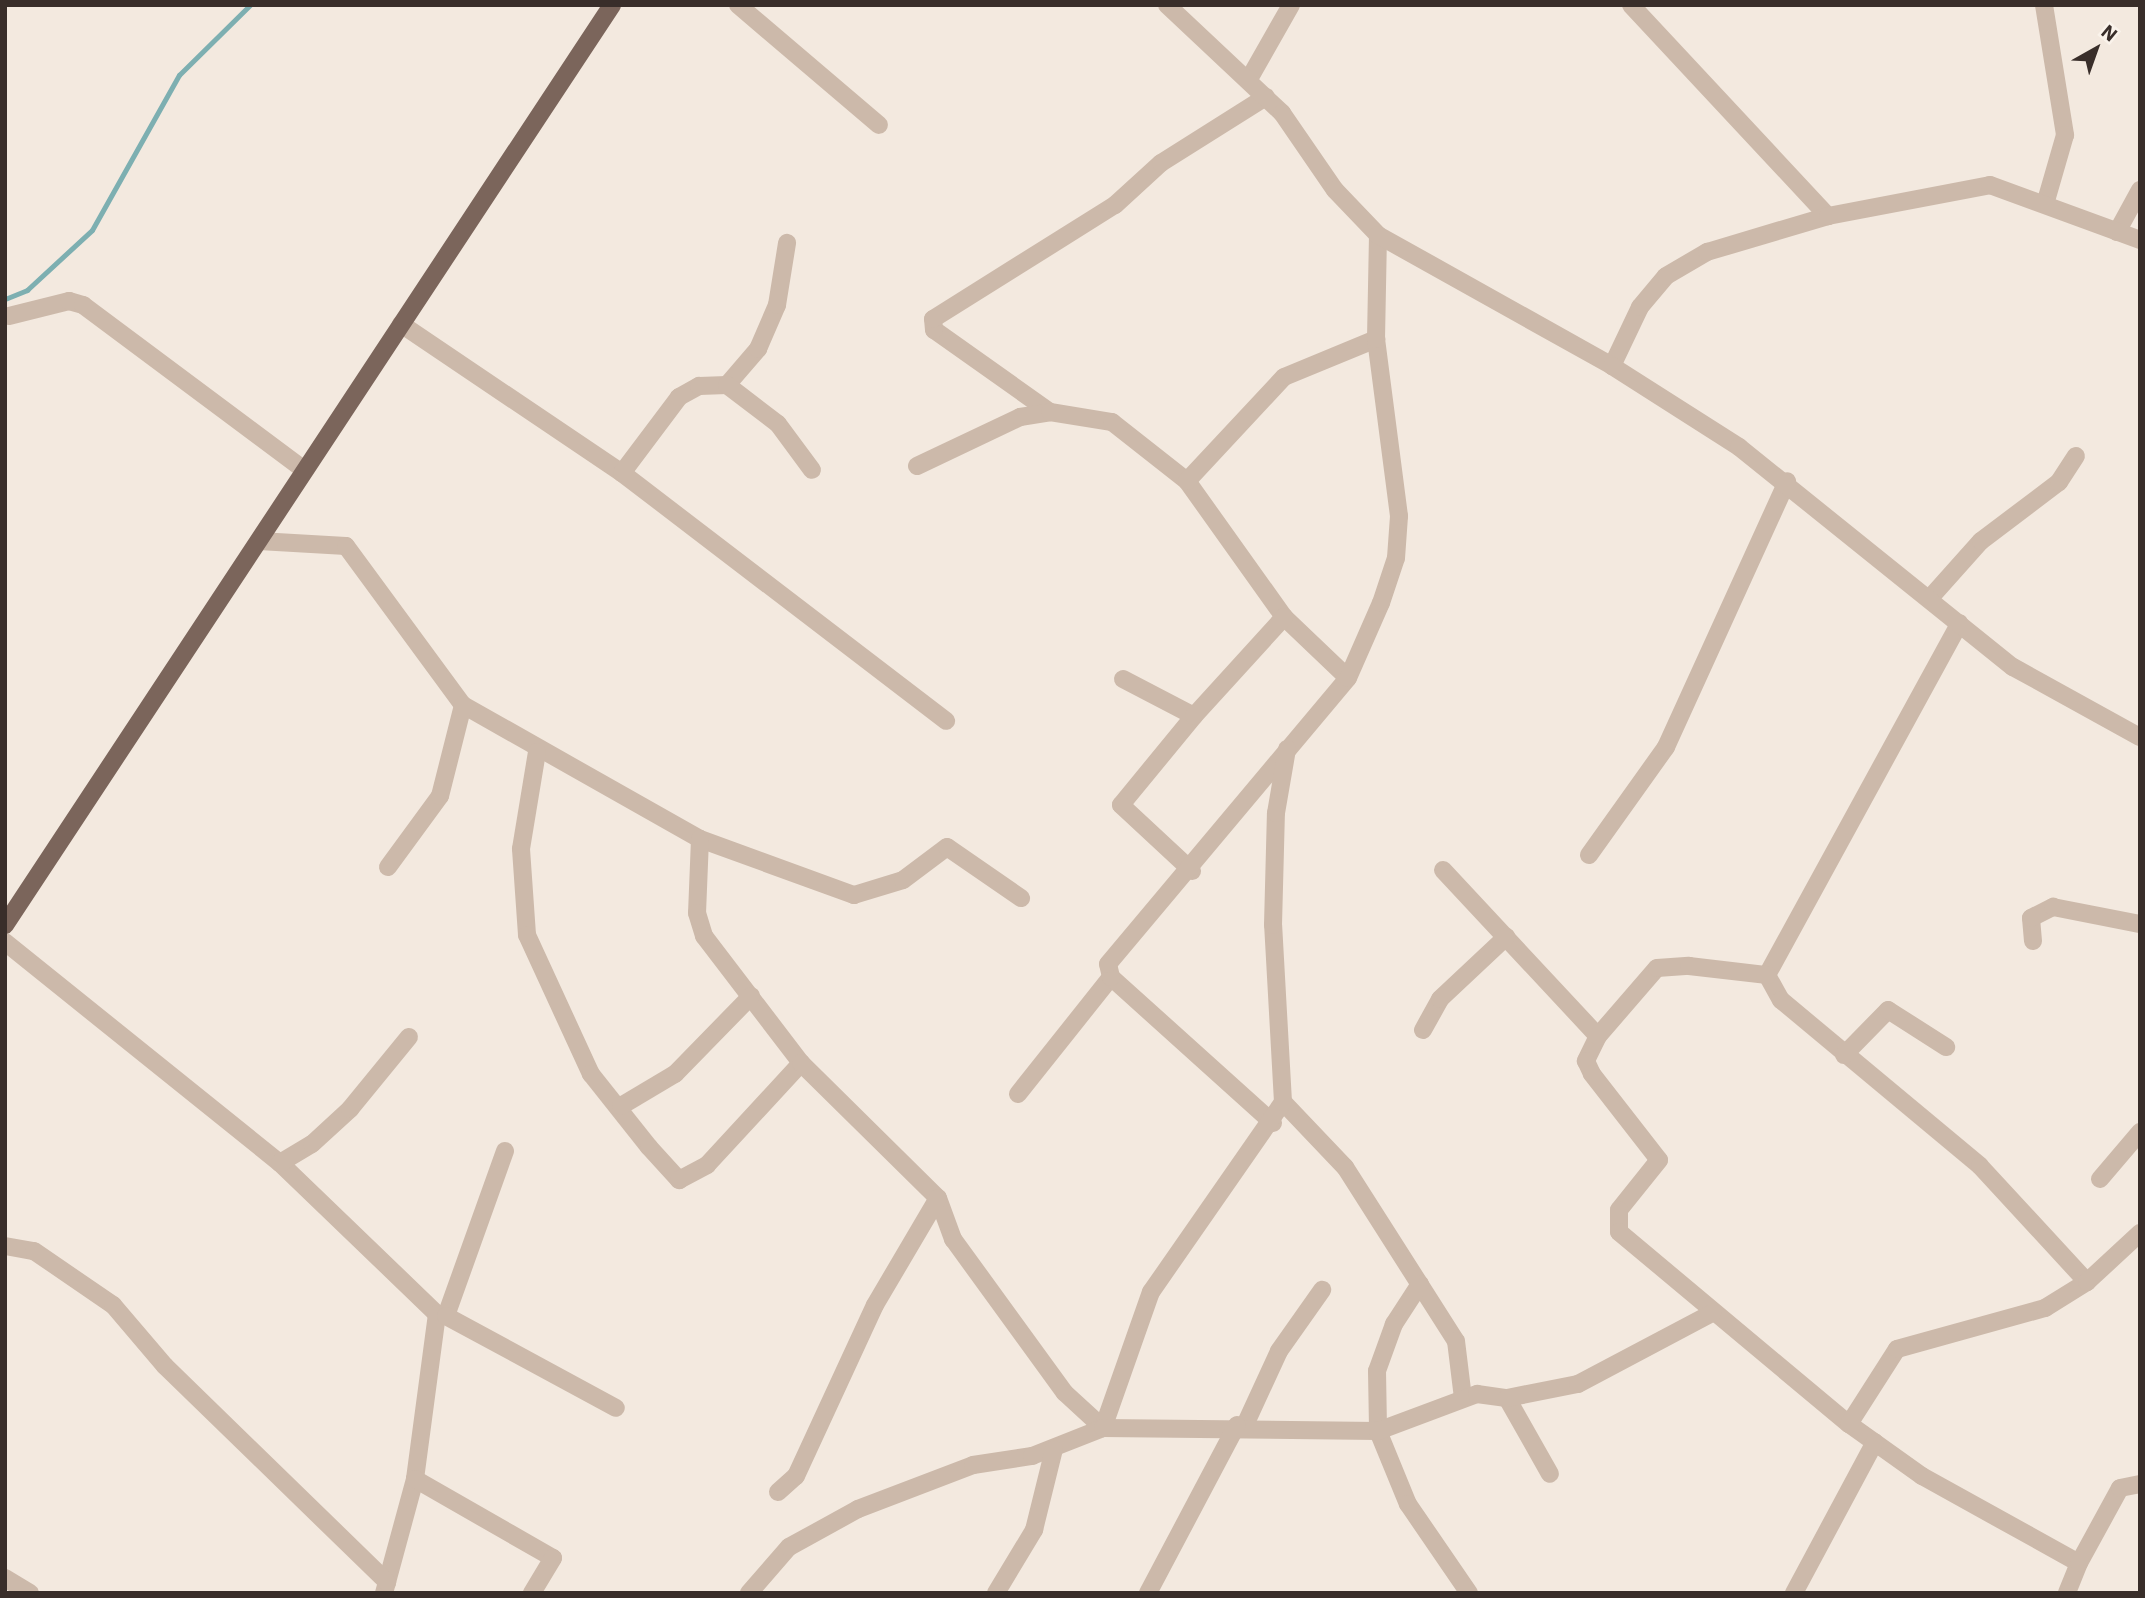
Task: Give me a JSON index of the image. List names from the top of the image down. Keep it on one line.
{"north":"top right"}
